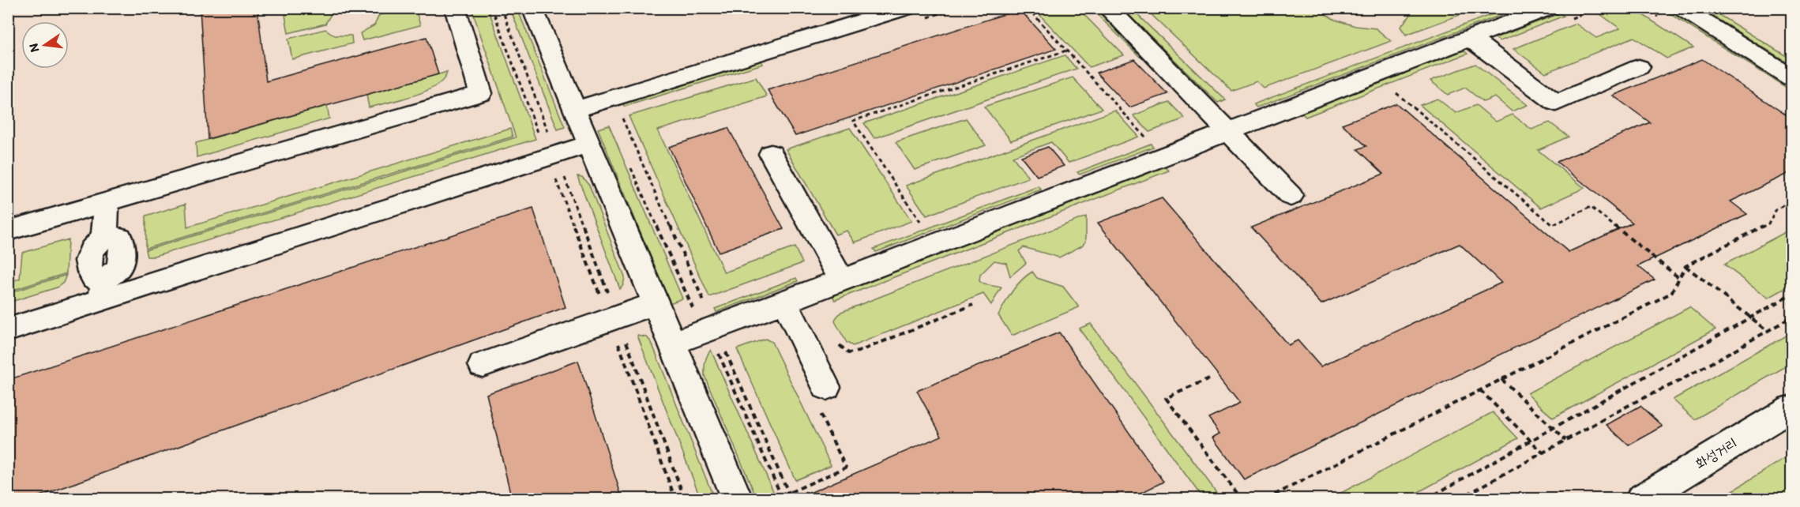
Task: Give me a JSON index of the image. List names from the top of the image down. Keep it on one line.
{"streets":{"street":["화성거리"]},"north":"left"}
